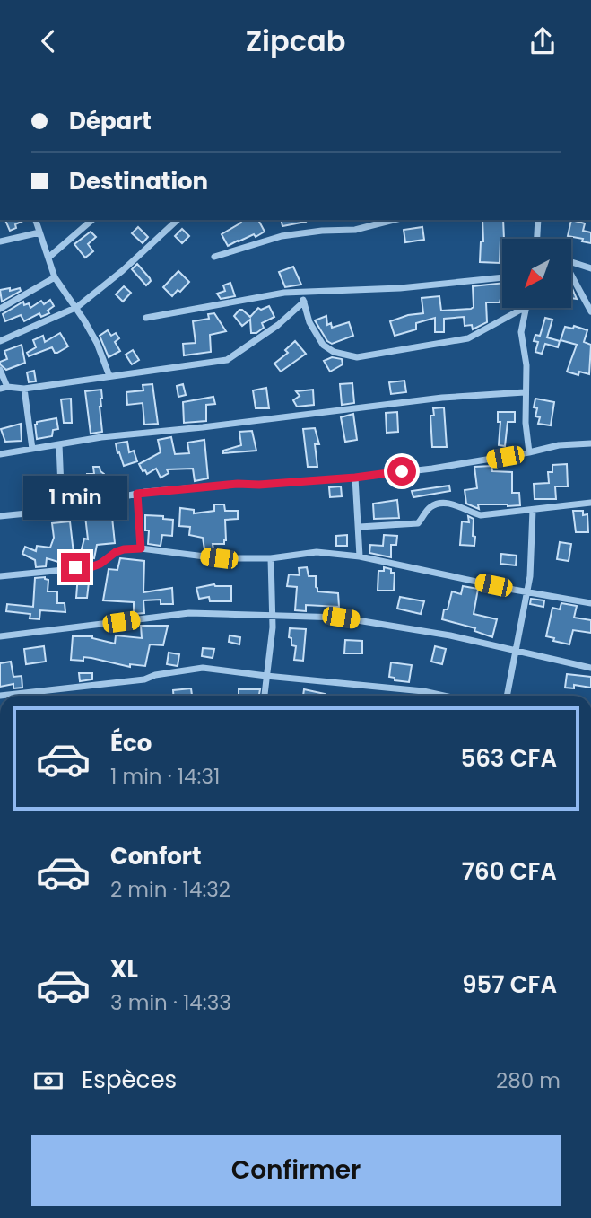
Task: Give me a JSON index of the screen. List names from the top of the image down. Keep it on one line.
{"north":"bottom left","page":{"header":"Zipcab","banner":["Départ","Destination"],"bubble":"1 min","list":[{"name":"Éco","note":"1 min · 14:31","value":"563 CFA"},{"name":"Confort","note":"2 min · 14:32","value":"760 CFA"},{"name":"XL","note":"3 min · 14:33","value":"957 CFA"}],"pay":["Espèces","280 m"],"buttons":"Confirmer"}}
